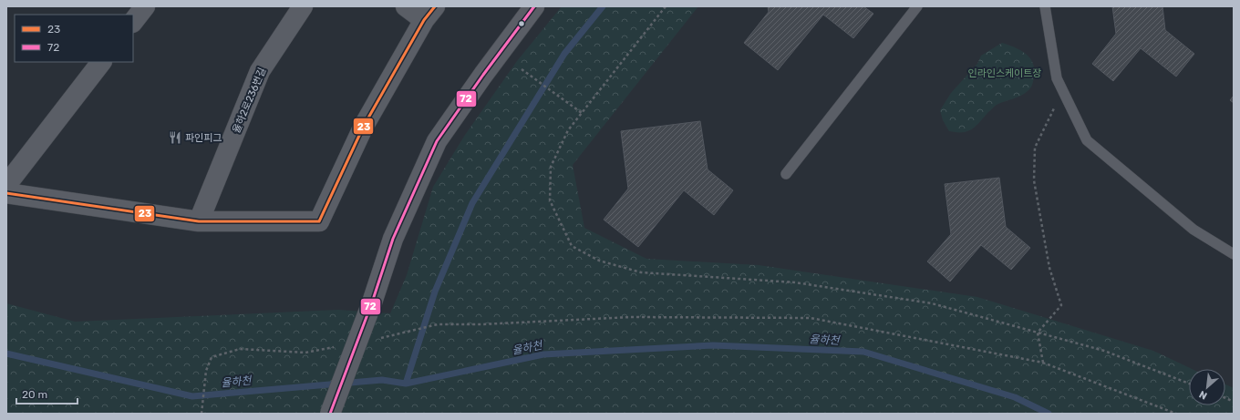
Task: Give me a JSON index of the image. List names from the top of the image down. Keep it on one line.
{"streets":{"street":["율하2로236번길"]},"water":["율하천"],"parks":["인라인스케이트장"],"places":{"restaurant":["파인피그"]},"lines":["transit line 23","transit line 72"],"legend":["23","72"],"scale_bar":"20 m","north":"bottom left"}
